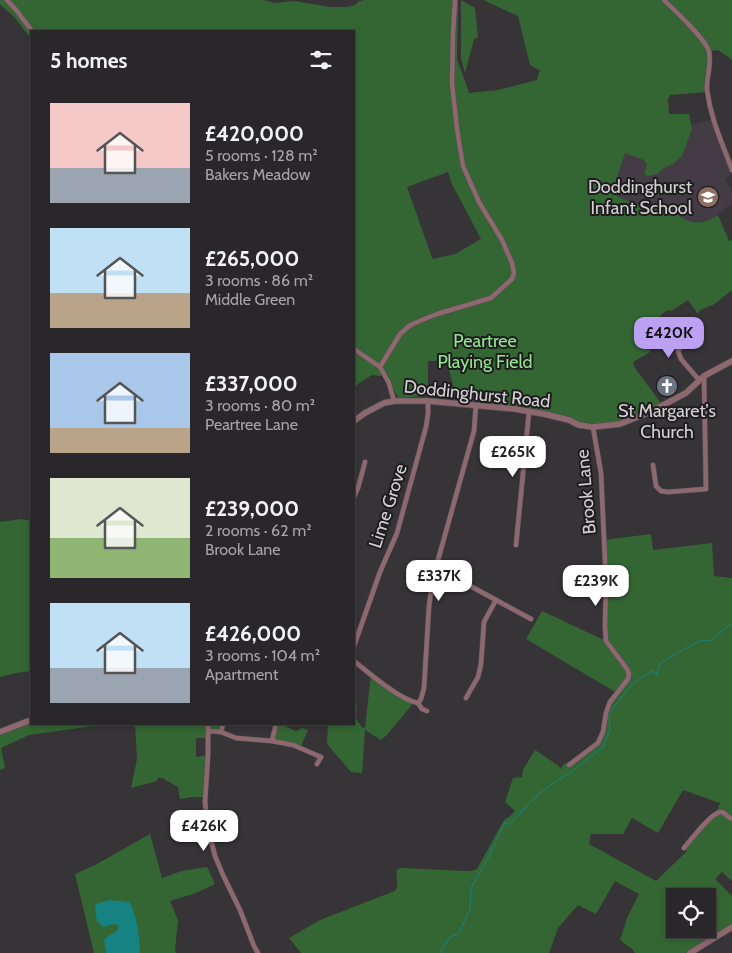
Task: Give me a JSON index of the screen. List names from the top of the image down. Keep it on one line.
{"streets":{"street":["Doddinghurst Road","Brook Lane","Lime Grove"]},"crossings":[["Doddinghurst Road","Brook Lane"],["Doddinghurst Road","Lime Grove"]],"parks":["Peartree Playing Field"],"places":{"school or university":["Doddinghurst Infant School"],"church":["St Margaret's Church"]},"page":{"heading":"5 homes","list":[{"name":"£420,000","note":"5 rooms · 128 m² · Bakers Meadow"},{"name":"£265,000","note":"3 rooms · 86 m² · Middle Green"},{"name":"£337,000","note":"3 rooms · 80 m² · Peartree Lane"},{"name":"£239,000","note":"2 rooms · 62 m² · Brook Lane"},{"name":"£426,000","note":"3 rooms · 104 m² · Apartment"}],"price":["£420K","£265K","£337K","£239K","£426K"]}}
